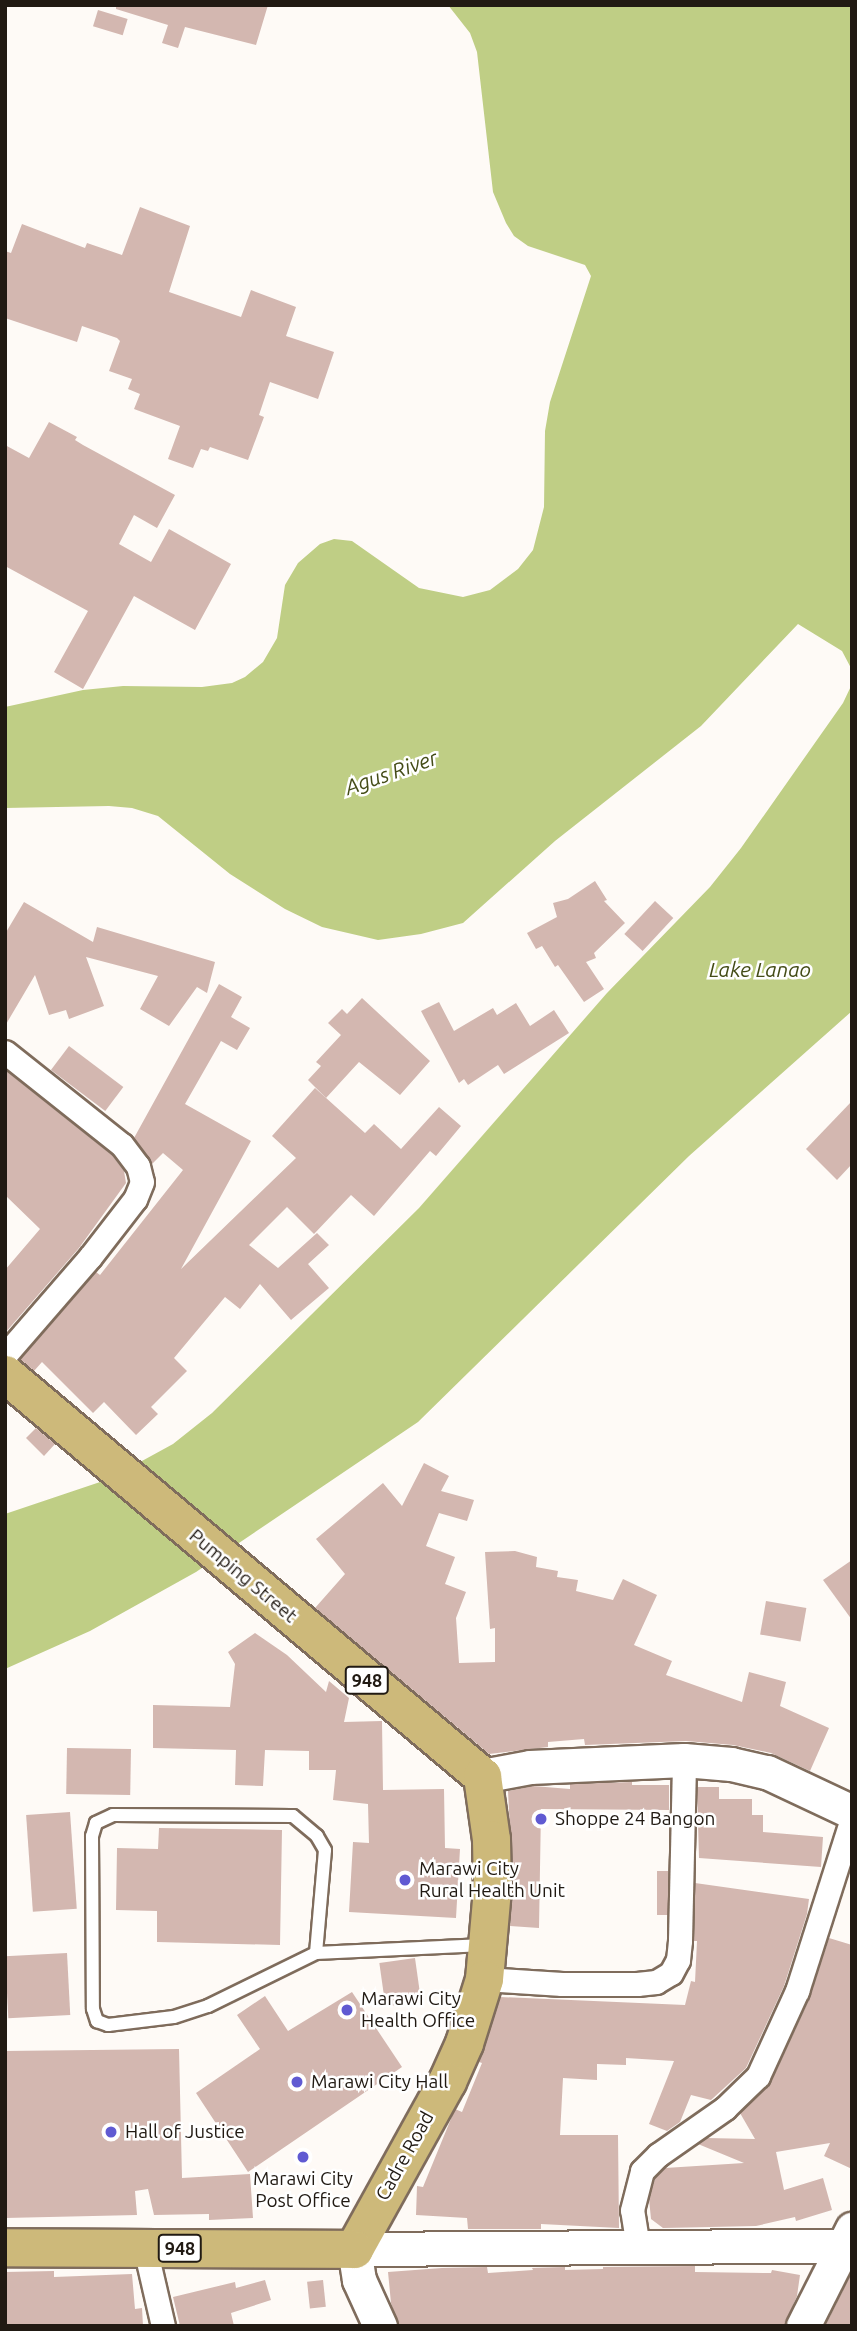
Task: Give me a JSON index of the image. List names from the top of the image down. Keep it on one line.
{"streets":{"main road":["Pumping Street","948","Cadre Road"]},"crossings":[["Pumping Street","Cadre Road"],["948","Cadre Road"]],"water":["Agus River","Lake Lanao"],"places":["Shoppe 24 Bangon","Marawi City Rural Health Unit","Marawi City Health Office","Marawi City Hall","Hall of Justice","Marawi City Post Office"]}
